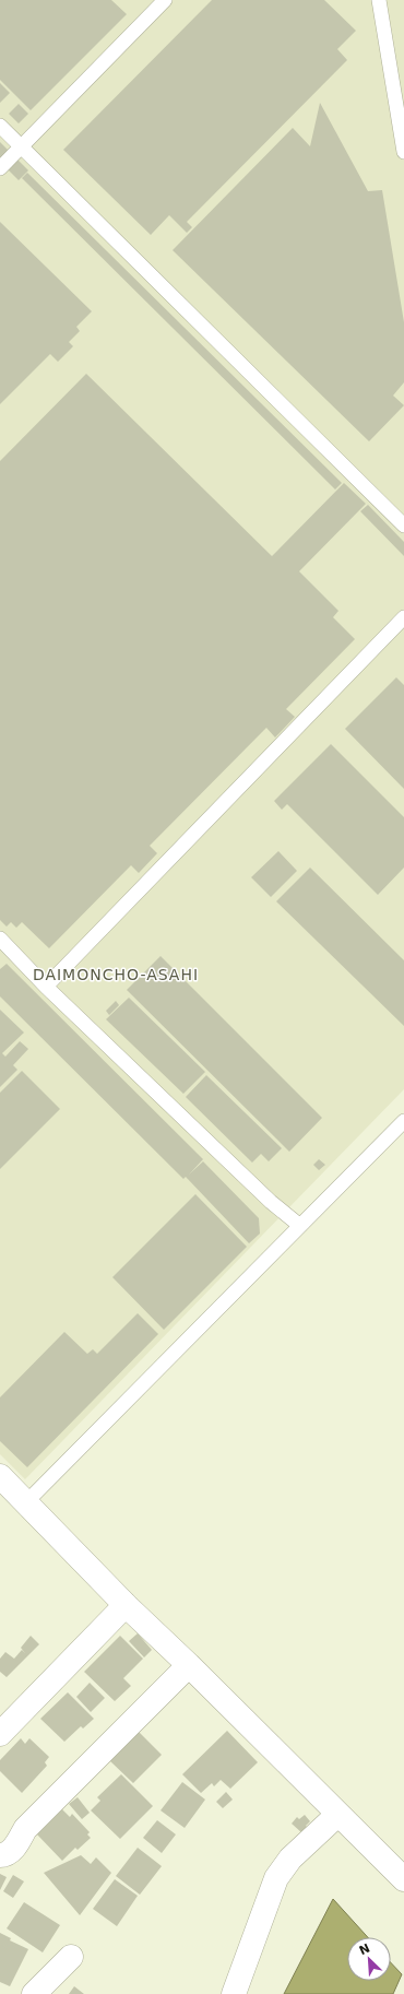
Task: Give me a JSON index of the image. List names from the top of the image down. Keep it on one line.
{"districts":["DAIMONCHO-ASAHI"],"north":"top left"}
